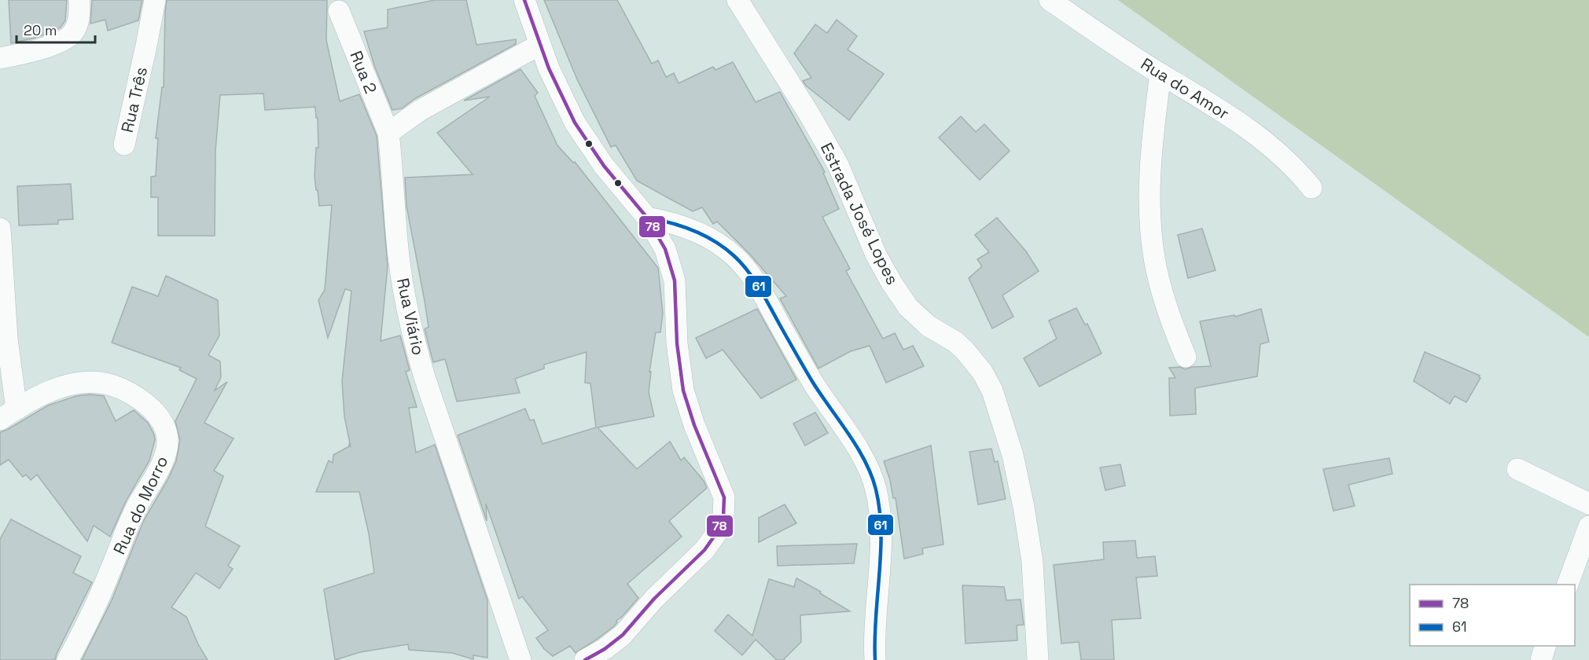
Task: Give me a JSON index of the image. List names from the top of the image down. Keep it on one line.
{"streets":{"street":["Rua 2","Rua do Amor","Rua Três","Estrada José Lopes","Rua Viário","Rua do Morro"]},"crossings":[["Rua 2","Rua Viário"]],"lines":["transit line 78","transit line 61"],"legend":["78","61"],"scale_bar":"20 m"}
